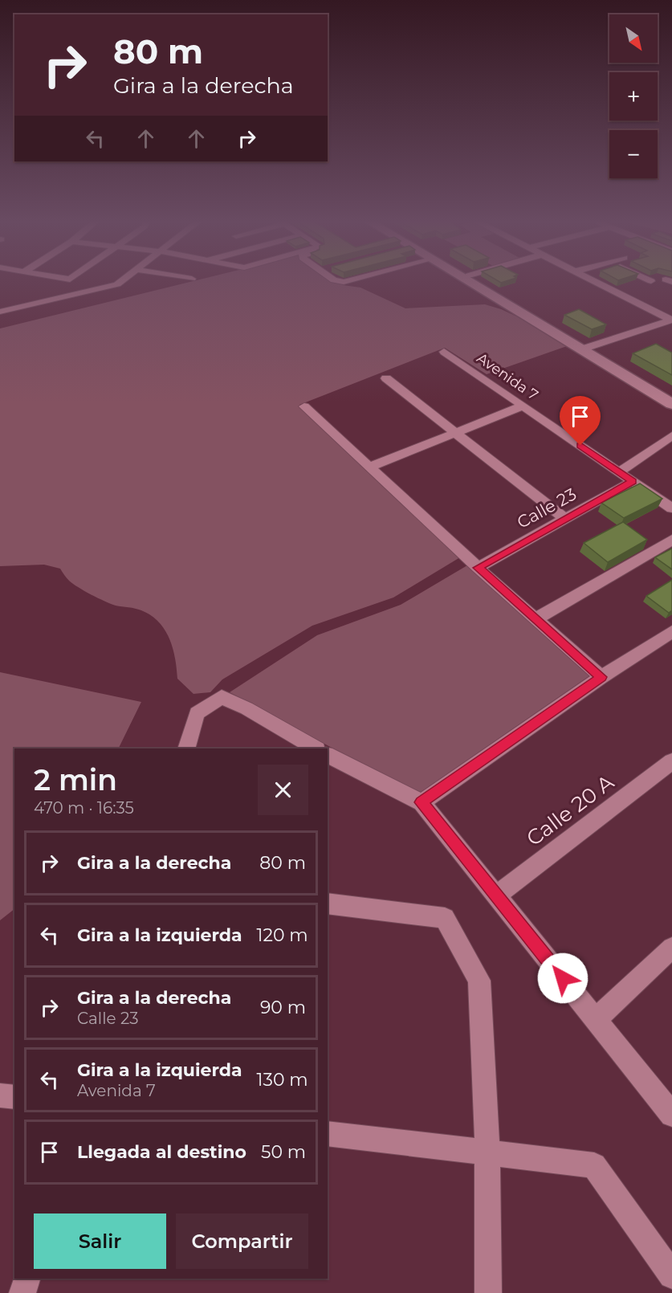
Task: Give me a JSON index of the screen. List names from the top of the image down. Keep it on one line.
{"streets":{"street":["Avenida 7","Calle 23","Calle 20 A"]},"crossings":[["Avenida 7","Calle 23"]],"north":"bottom right","page":{"map_buttons":["+","−"],"turn":["80 m","Gira a la derecha"],"heading":["2 min","470 m · 16:35"],"list":[{"name":"Gira a la derecha","value":"80 m"},{"name":"Gira a la izquierda","value":"120 m"},{"name":"Gira a la derecha","note":"Calle 23","value":"90 m"},{"name":"Gira a la izquierda","note":"Avenida 7","value":"130 m"},{"name":"Llegada al destino","value":"50 m"}],"buttons":["Salir","Compartir"]}}
